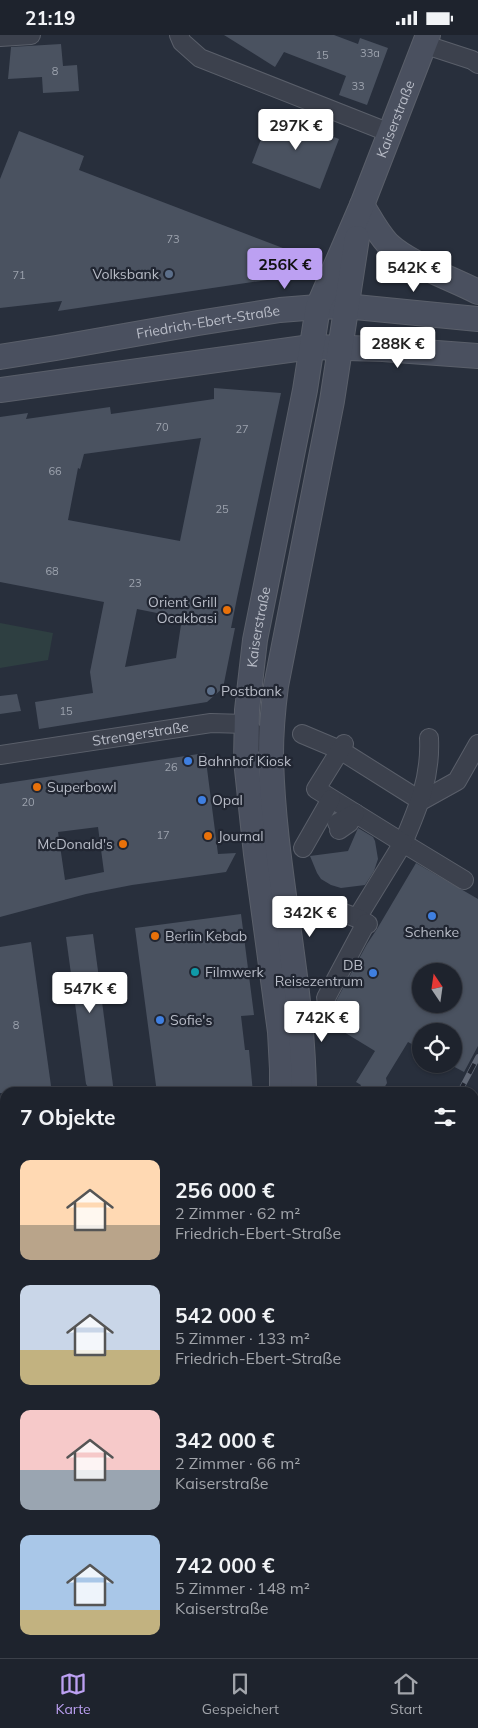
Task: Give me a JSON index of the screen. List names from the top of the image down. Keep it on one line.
{"streets":{"main road":["Kaiserstraße","Friedrich-Ebert-Straße"],"street":["Strengerstraße"]},"crossings":[["Kaiserstraße","Friedrich-Ebert-Straße"],["Kaiserstraße","Strengerstraße"]],"places":["Volksbank","Orient Grill Ocakbasi","Postbank","Bahnhof Kiosk","Superbowl","Opal","Journal","McDonald's","Schenke","Berlin Kebab","Filmwerk","DB Reisezentrum","Sofie's"],"house_numbers":["33a","15","8","33","73","71","70","27","66","25","68","23","15","26","20","17","8"],"north":"top","page":{"status":"21:19","price":["297K €","256K €","542K €","288K €","342K €","547K €","742K €"],"heading":"7 Objekte","list":[{"name":"256 000 €","note":"2 Zimmer · 62 m² · Friedrich-Ebert-Straße"},{"name":"542 000 €","note":"5 Zimmer · 133 m² · Friedrich-Ebert-Straße"},{"name":"342 000 €","note":"2 Zimmer · 66 m² · Kaiserstraße"},{"name":"742 000 €","note":"5 Zimmer · 148 m² · Kaiserstraße"}],"tabs":["Karte","Gespeichert","Start"]}}
